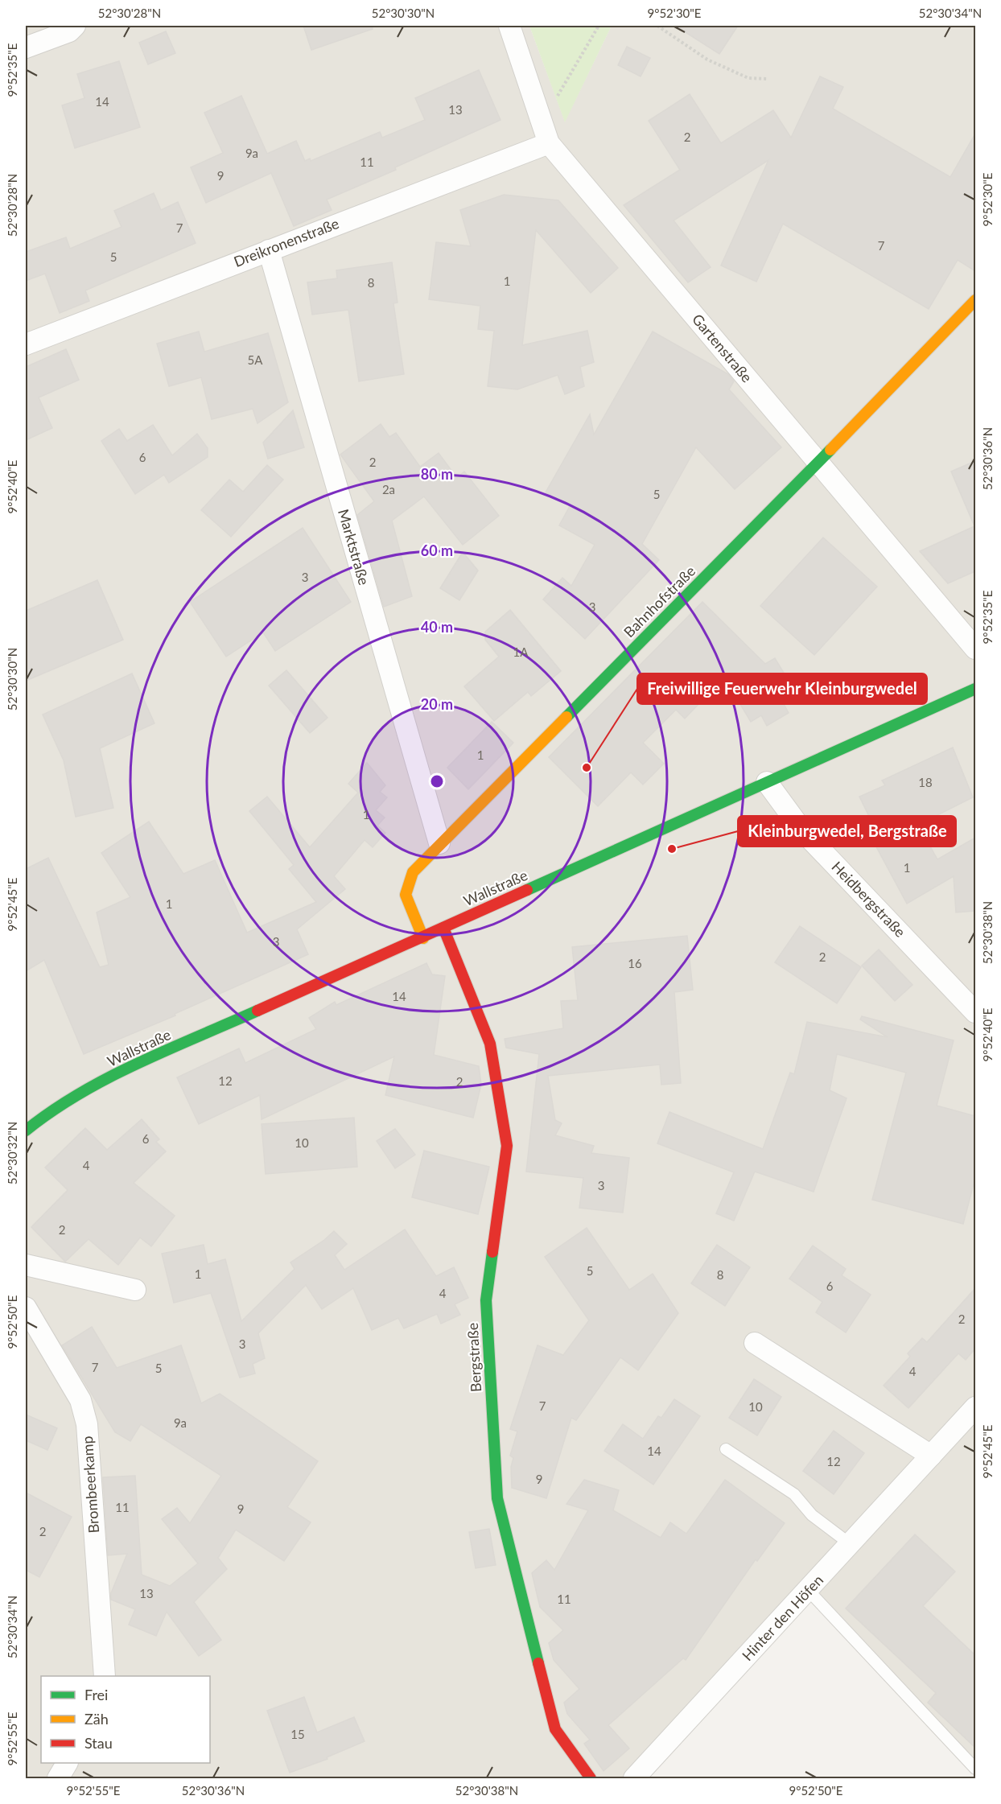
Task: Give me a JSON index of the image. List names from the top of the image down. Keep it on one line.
{"streets":{"street":["Dreikronenstraße","Gartenstraße","Marktstraße","Bahnhofstraße","Wallstraße","Heidbergstraße","Bergstraße","Brombeerkamp","Hinter den Höfen"]},"crossings":[["Dreikronenstraße","Gartenstraße"],["Dreikronenstraße","Marktstraße"],["Gartenstraße","Bahnhofstraße"],["Marktstraße","Bahnhofstraße"],["Bahnhofstraße","Wallstraße"],["Wallstraße","Heidbergstraße"],["Wallstraße","Bergstraße"]],"places":["Freiwillige Feuerwehr Kleinburgwedel","Kleinburgwedel, Bergstraße"],"house_numbers":["14","13","2","9a","11","9","7","7","5","1","8","5A","6","2","2a","5","3","3","1A","1","18","1","1","1","3","2","16","14","12","2","6","10","4","3","2","5","1","8","6","4","2","3","7","5","4","7","10","9a","14","12","9","11","9","2","13","11","15"],"legend":["Frei","Zäh","Stau"],"coordinates":["52°30'28\"N","52°30'30\"N","9°52'30\"E","52°30'34\"N","9°52'35\"E","52°30'36\"N","9°52'40\"E","9°52'45\"E","52°30'38\"N","52°30'32\"N","9°52'50\"E","9°52'55\"E"],"rings":["80 m","60 m","40 m","20 m"]}
